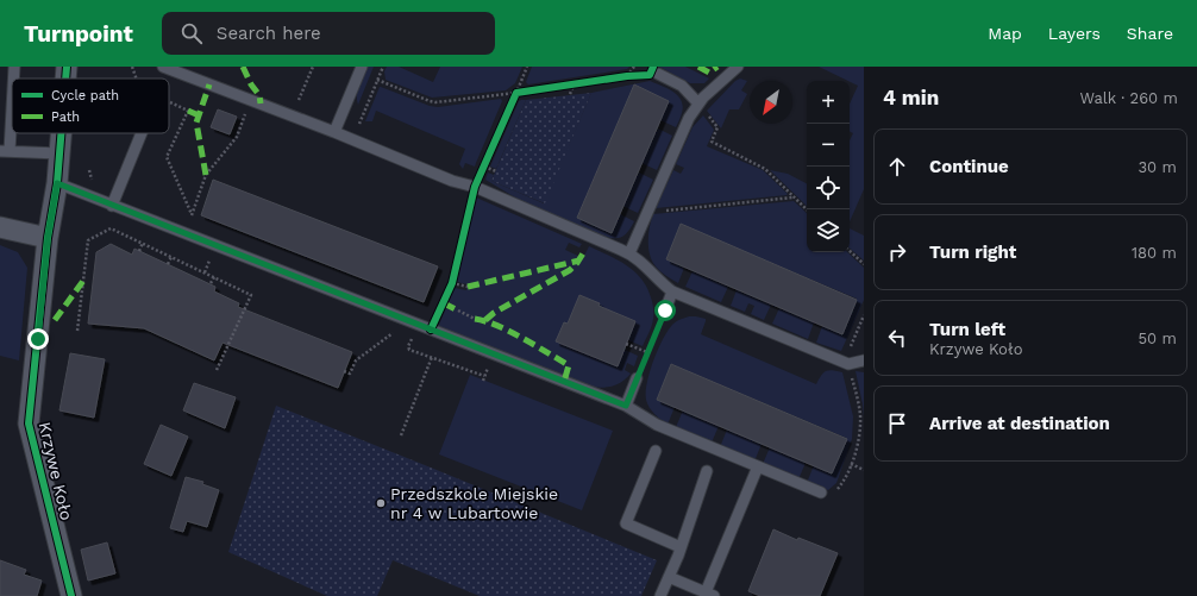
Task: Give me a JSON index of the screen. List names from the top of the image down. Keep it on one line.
{"streets":{"street":["Krzywe Koło"]},"places":["Przedszkole Miejskie nr 4 w Lubartowie"],"legend":["Cycle path","Path"],"north":"bottom left","page":{"header":"Turnpoint","search":"Search here","nav":["Map","Layers","Share"],"heading":["4 min","Walk · 260 m"],"map_buttons":["+","−"],"list":[["Continue","30 m"],["Turn right","180 m"],["Turn left","Krzywe Koło","50 m"],"Arrive at destination"]}}
